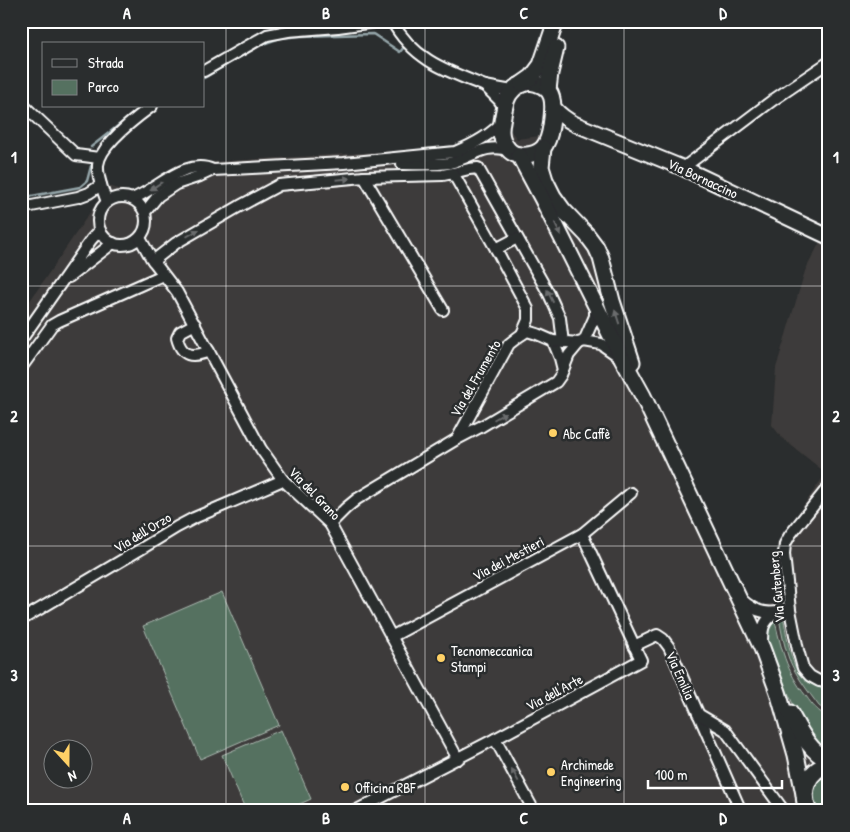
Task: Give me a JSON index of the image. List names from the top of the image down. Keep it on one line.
{"streets":{"street":["Via Bornaccino","Via del Frumento","Via del Grano","Via dell'Orzo","Via dei Mestieri","Via Gutenberg","Via Emilia","Via dell'Arte"]},"crossings":[["Via del Frumento","Via del Grano"],["Via del Grano","Via dell'Orzo"],["Via del Grano","Via dei Mestieri"],["Via del Grano","Via dell'Arte"],["Via Emilia","Via dell'Arte"]],"places":["Abc Caffè","Tecnomeccanica Stampi","Archimede Engineering","Officina RBF"],"legend":["Strada","Parco"],"scale_bar":"100 m","north":"bottom","grid":{"columns":["A","B","C","D"],"rows":["1","2","3"]}}
